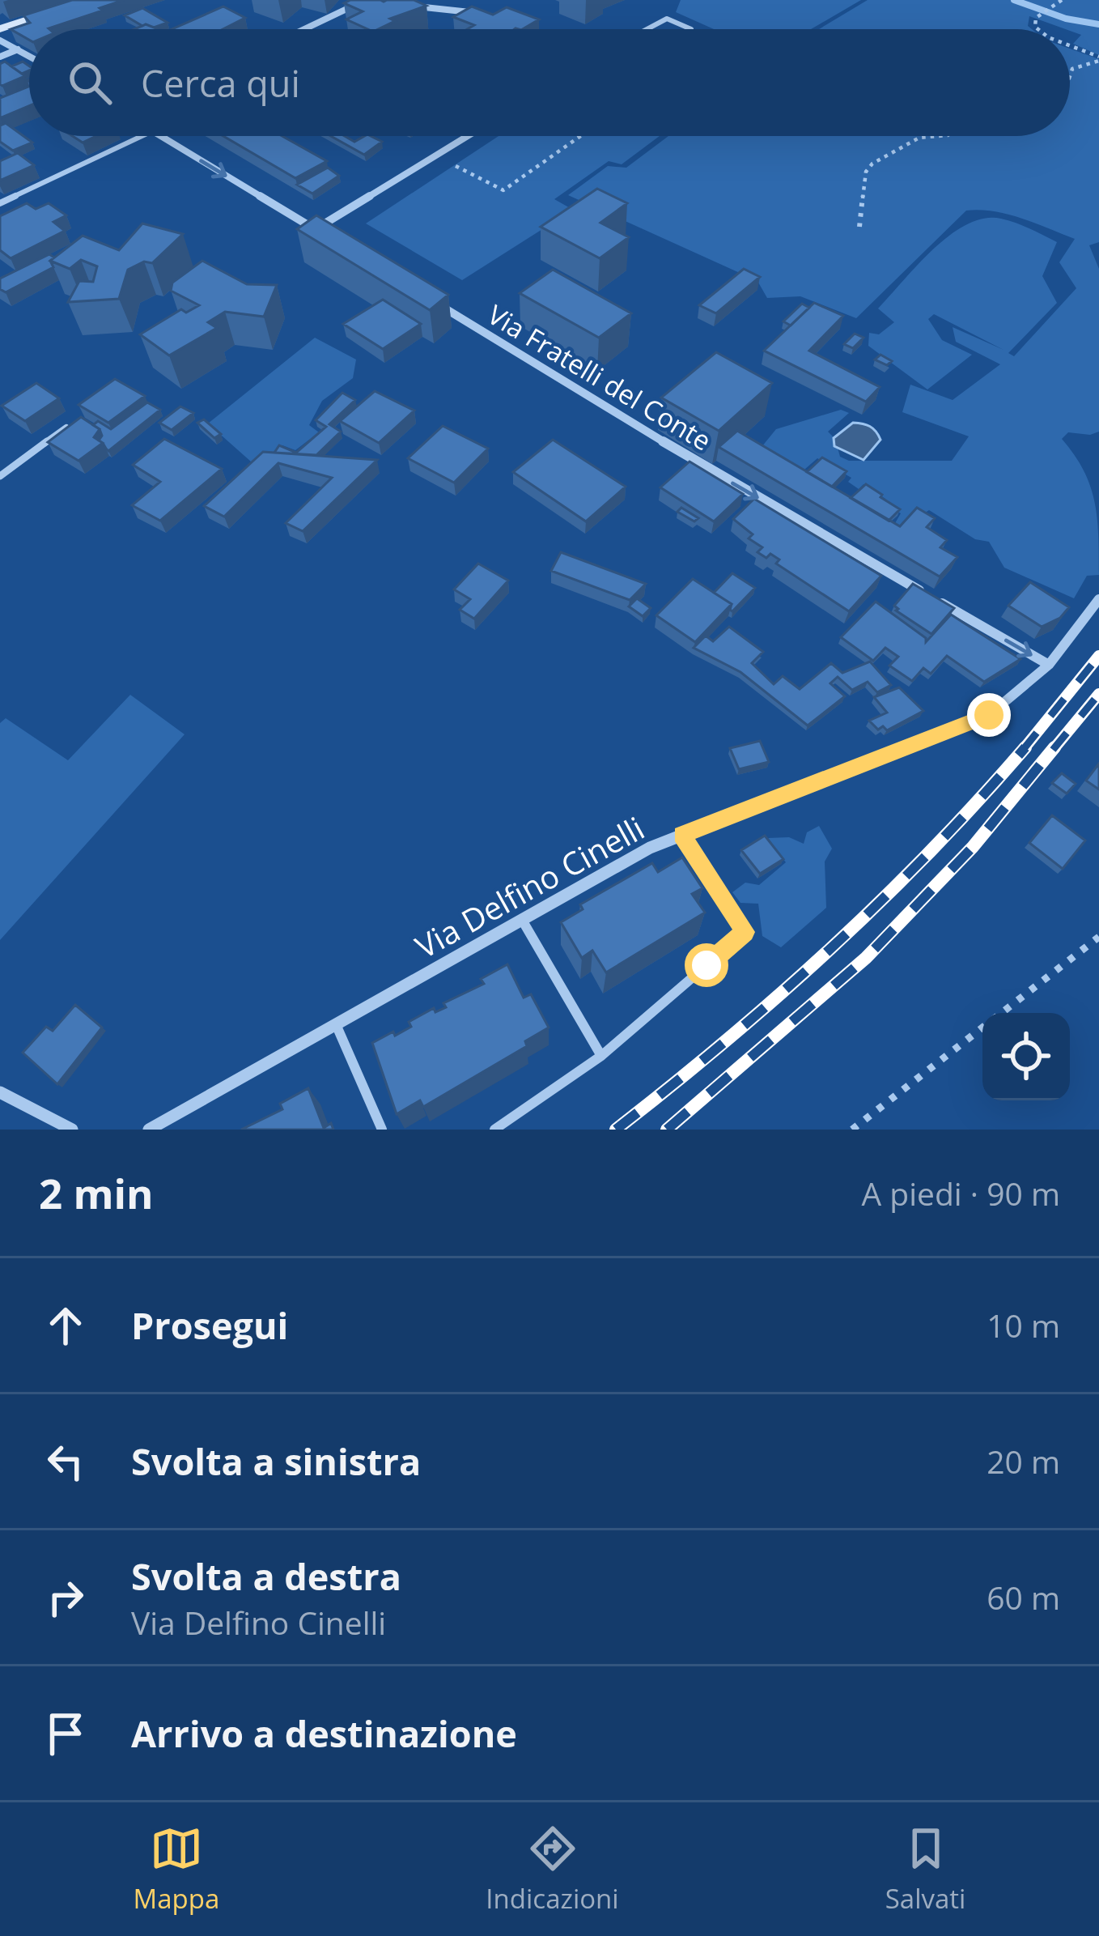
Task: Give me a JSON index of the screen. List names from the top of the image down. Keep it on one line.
{"streets":{"street":["Via Fratelli del Conte","Via Delfino Cinelli"]},"crossings":[["Via Fratelli del Conte","Via Delfino Cinelli"]],"one_way":["Via Fratelli del Conte"],"page":{"search":"Cerca qui","heading":["2 min","A piedi · 90 m"],"list":[["Prosegui","10 m"],["Svolta a sinistra","20 m"],["Svolta a destra","Via Delfino Cinelli","60 m"],"Arrivo a destinazione"],"nav":["Mappa","Indicazioni","Salvati"]}}
